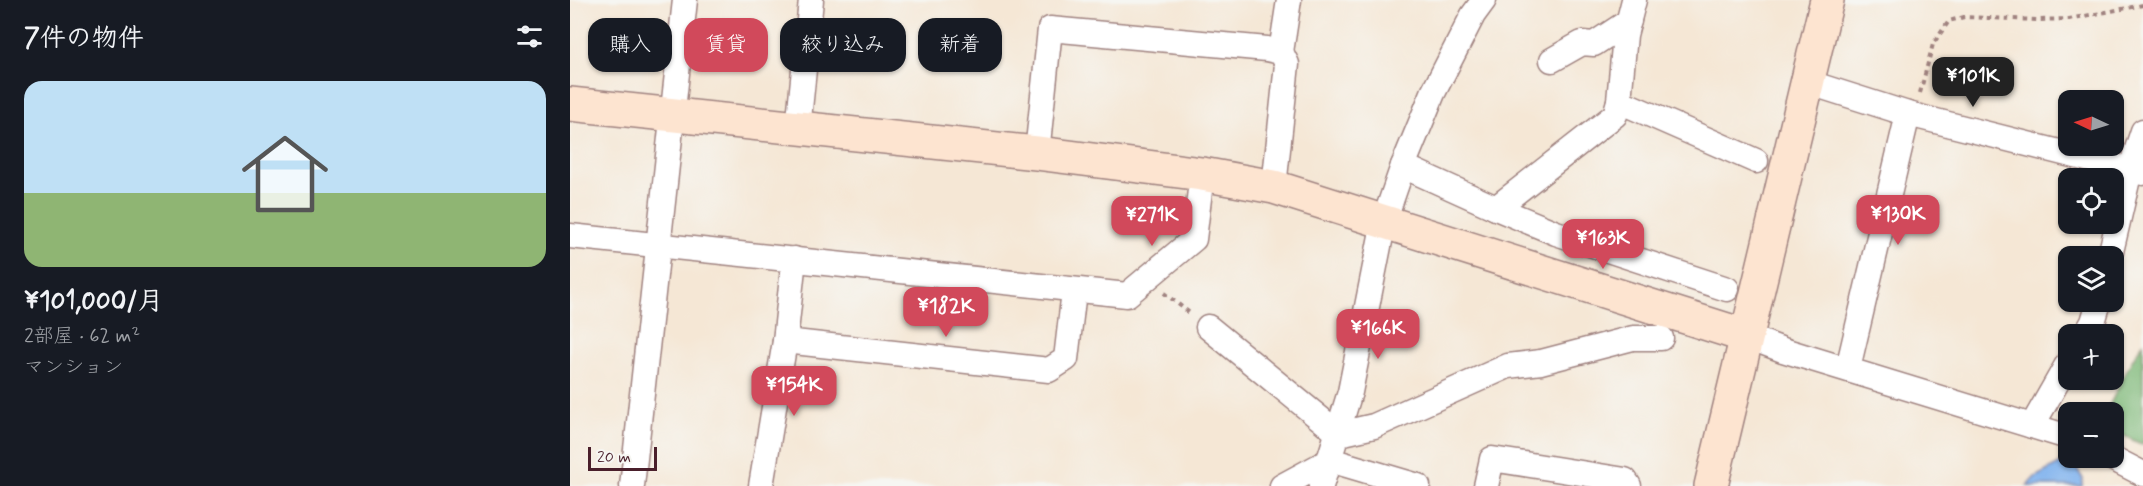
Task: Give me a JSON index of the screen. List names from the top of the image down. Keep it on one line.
{"scale_bar":"20 m","north":"left","page":{"heading":"7件の物件","chip":["購入","賃貸","絞り込み","新着"],"price":["¥101K","¥130K","¥271K","¥163K","¥182K","¥166K","¥154K"],"list":[{"name":"¥101,000/月","note":"2部屋 · 62 m² · マンション"}],"map_buttons":["+","−"],"scale":"20 m"}}
